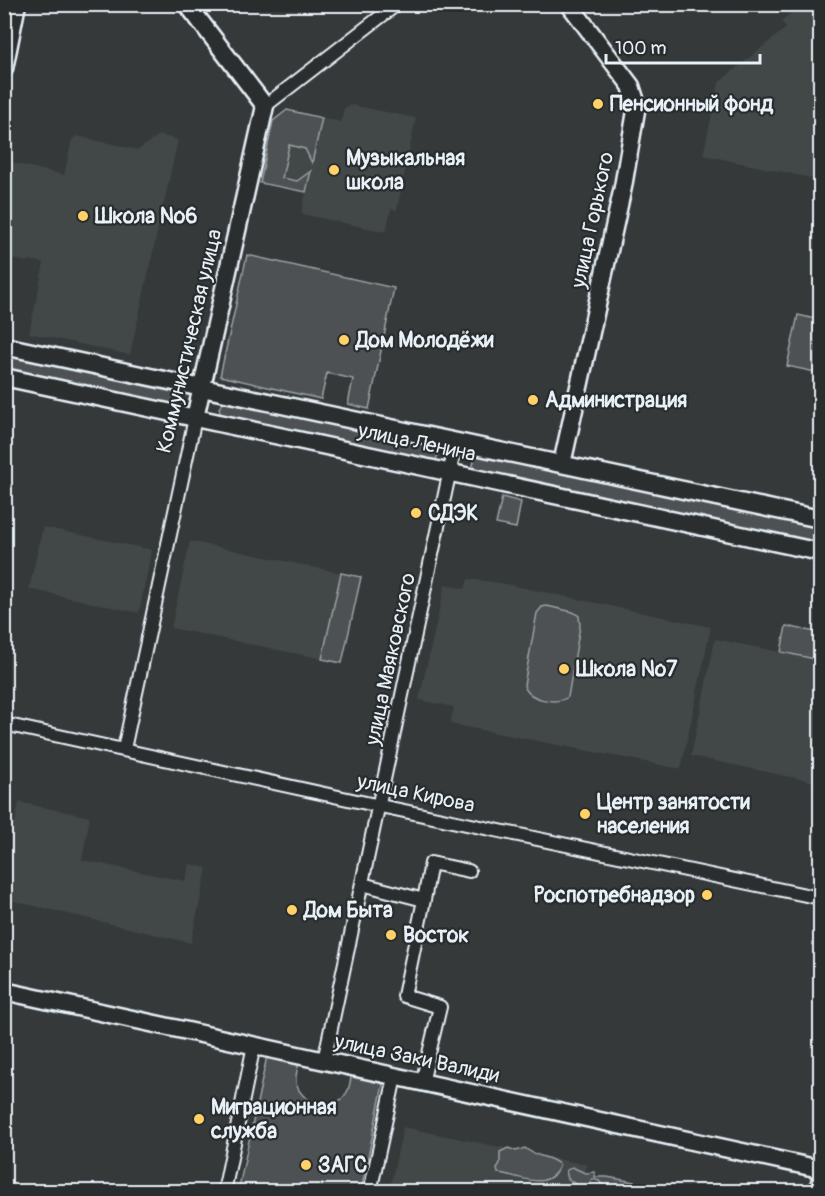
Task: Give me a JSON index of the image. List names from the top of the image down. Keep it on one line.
{"streets":{"street":["улица Горького","Коммунистическая улица","улица Ленина","улица Маяковского","улица Кирова","улица Заки Валиди"]},"crossings":[["улица Горького","улица Ленина"],["Коммунистическая улица","улица Ленина"],["Коммунистическая улица","улица Кирова"],["улица Ленина","улица Маяковского"],["улица Маяковского","улица Кирова"],["улица Маяковского","улица Заки Валиди"]],"places":["Пенсионный фонд","Музыкальная школа","Школа №6","Дом Молодёжи","Администрация","СДЭК","Школа №7","Центр занятости населения","Роспотребнадзор","Дом Быта","Восток","Миграционная служба","ЗАГС"],"scale_bar":"100 m"}
